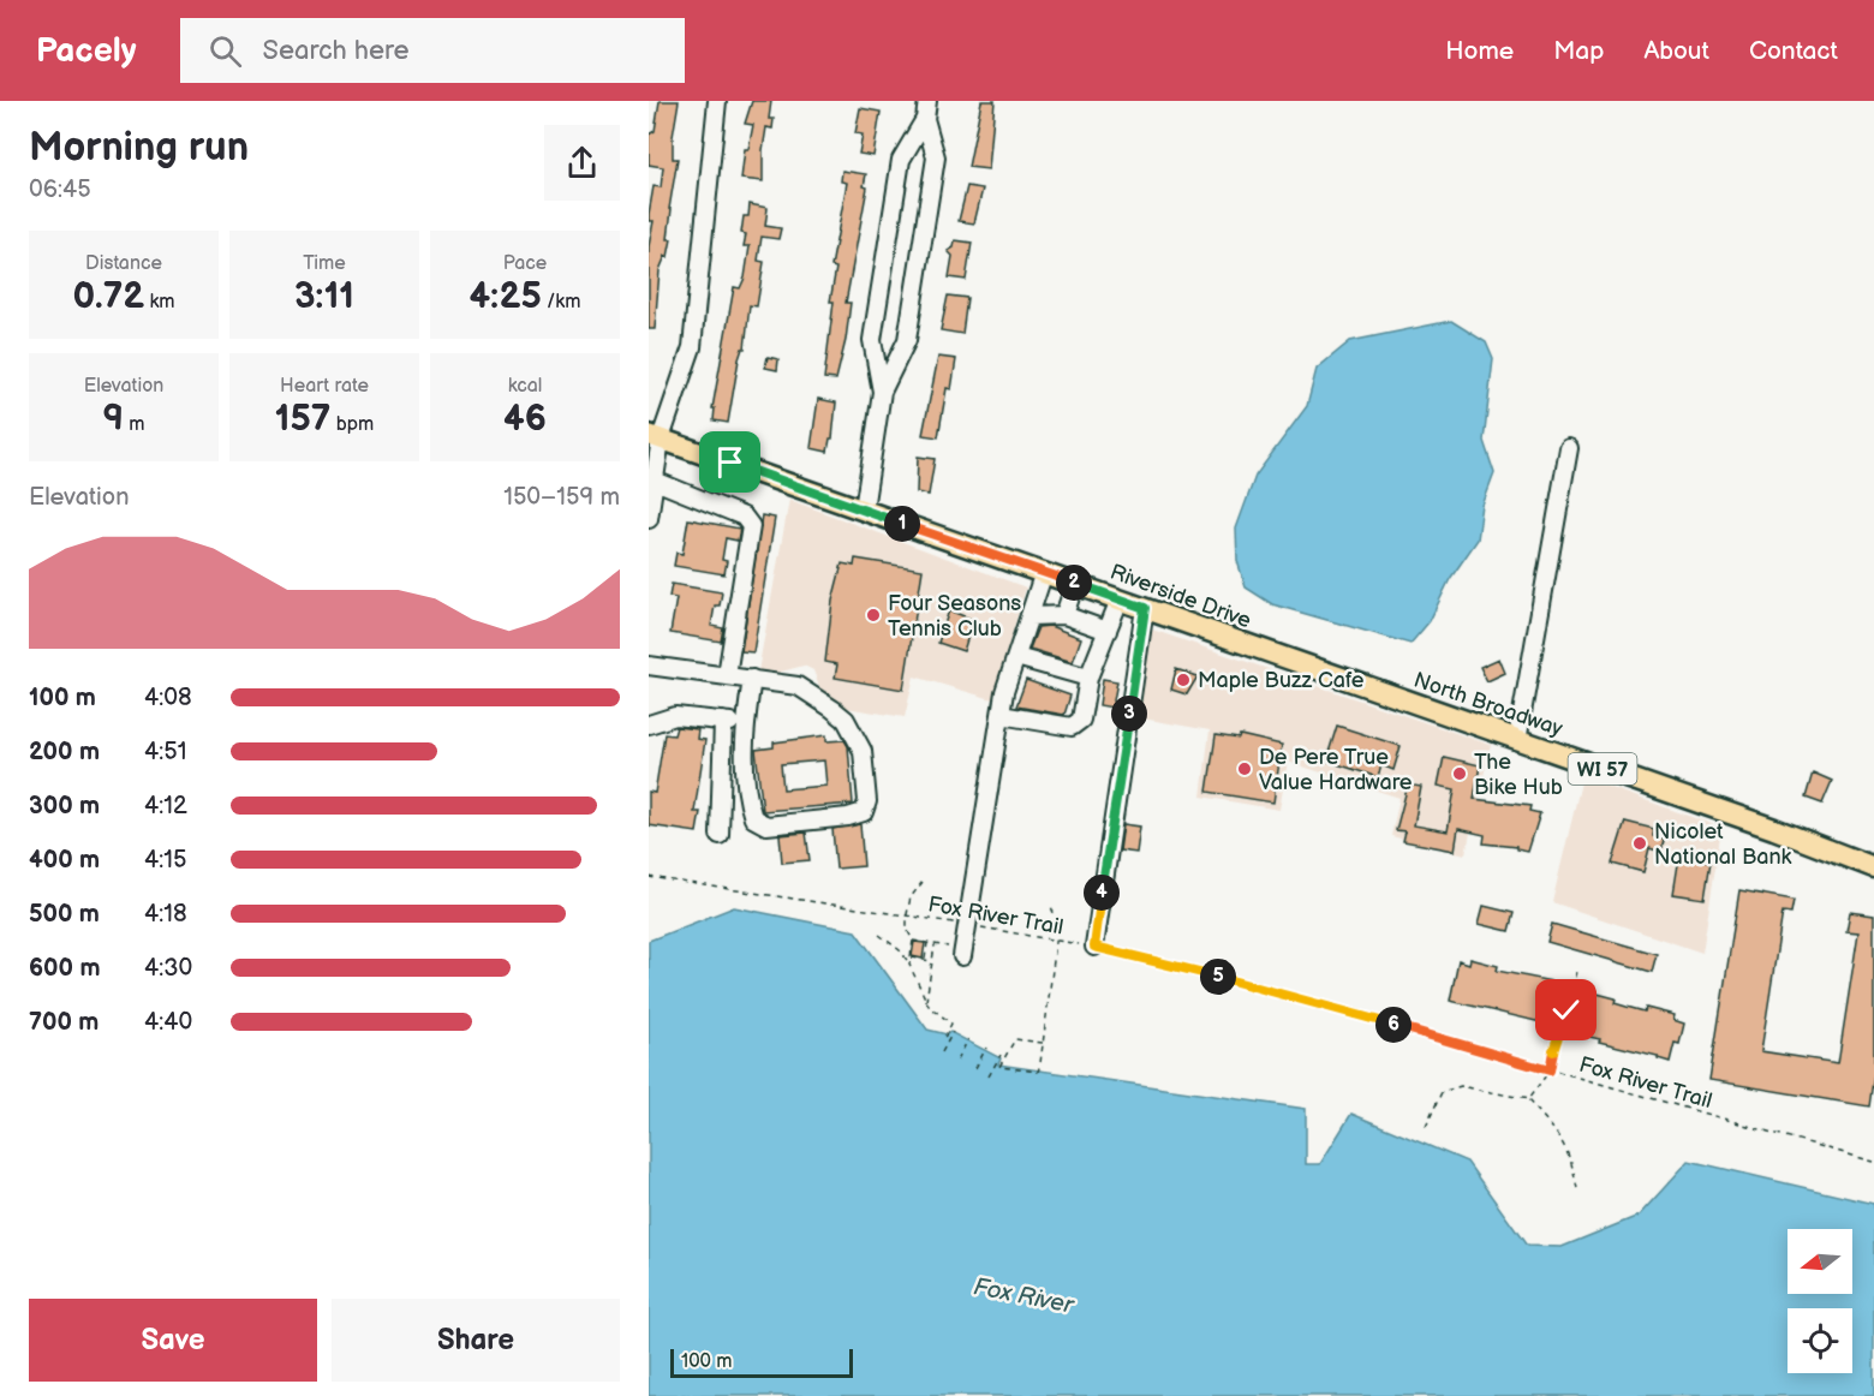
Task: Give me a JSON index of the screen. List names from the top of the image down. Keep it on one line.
{"streets":{"main road":["Riverside Drive","North Broadway","WI 57"],"path":["Fox River Trail"]},"crossings":[["Riverside Drive","North Broadway"]],"water":["Fox River"],"places":["Four Seasons Tennis Club","Maple Buzz Cafe","De Pere True Value Hardware","The Bike Hub","Nicolet National Bank"],"scale_bar":"100 m","north":"left","page":{"header":"Pacely","search":"Search here","nav":["Home","Map","About","Contact"],"heading":["Morning run","06:45"],"stats":[["Distance","0.72 km"],["Time","3:11"],["Pace","4:25 /km"],["Elevation","9 m"],["Heart rate","157 bpm"],["kcal","46"]],"chart":["Elevation","150–159 m"],"pins":["1","2","3","4","5","6"],"list":[{"name":"100 m","note":"4:08"},{"name":"200 m","note":"4:51"},{"name":"300 m","note":"4:12"},{"name":"400 m","note":"4:15"},{"name":"500 m","note":"4:18"},{"name":"600 m","note":"4:30"},{"name":"700 m","note":"4:40"}],"buttons":["Save","Share"],"scale":"100 m"}}
